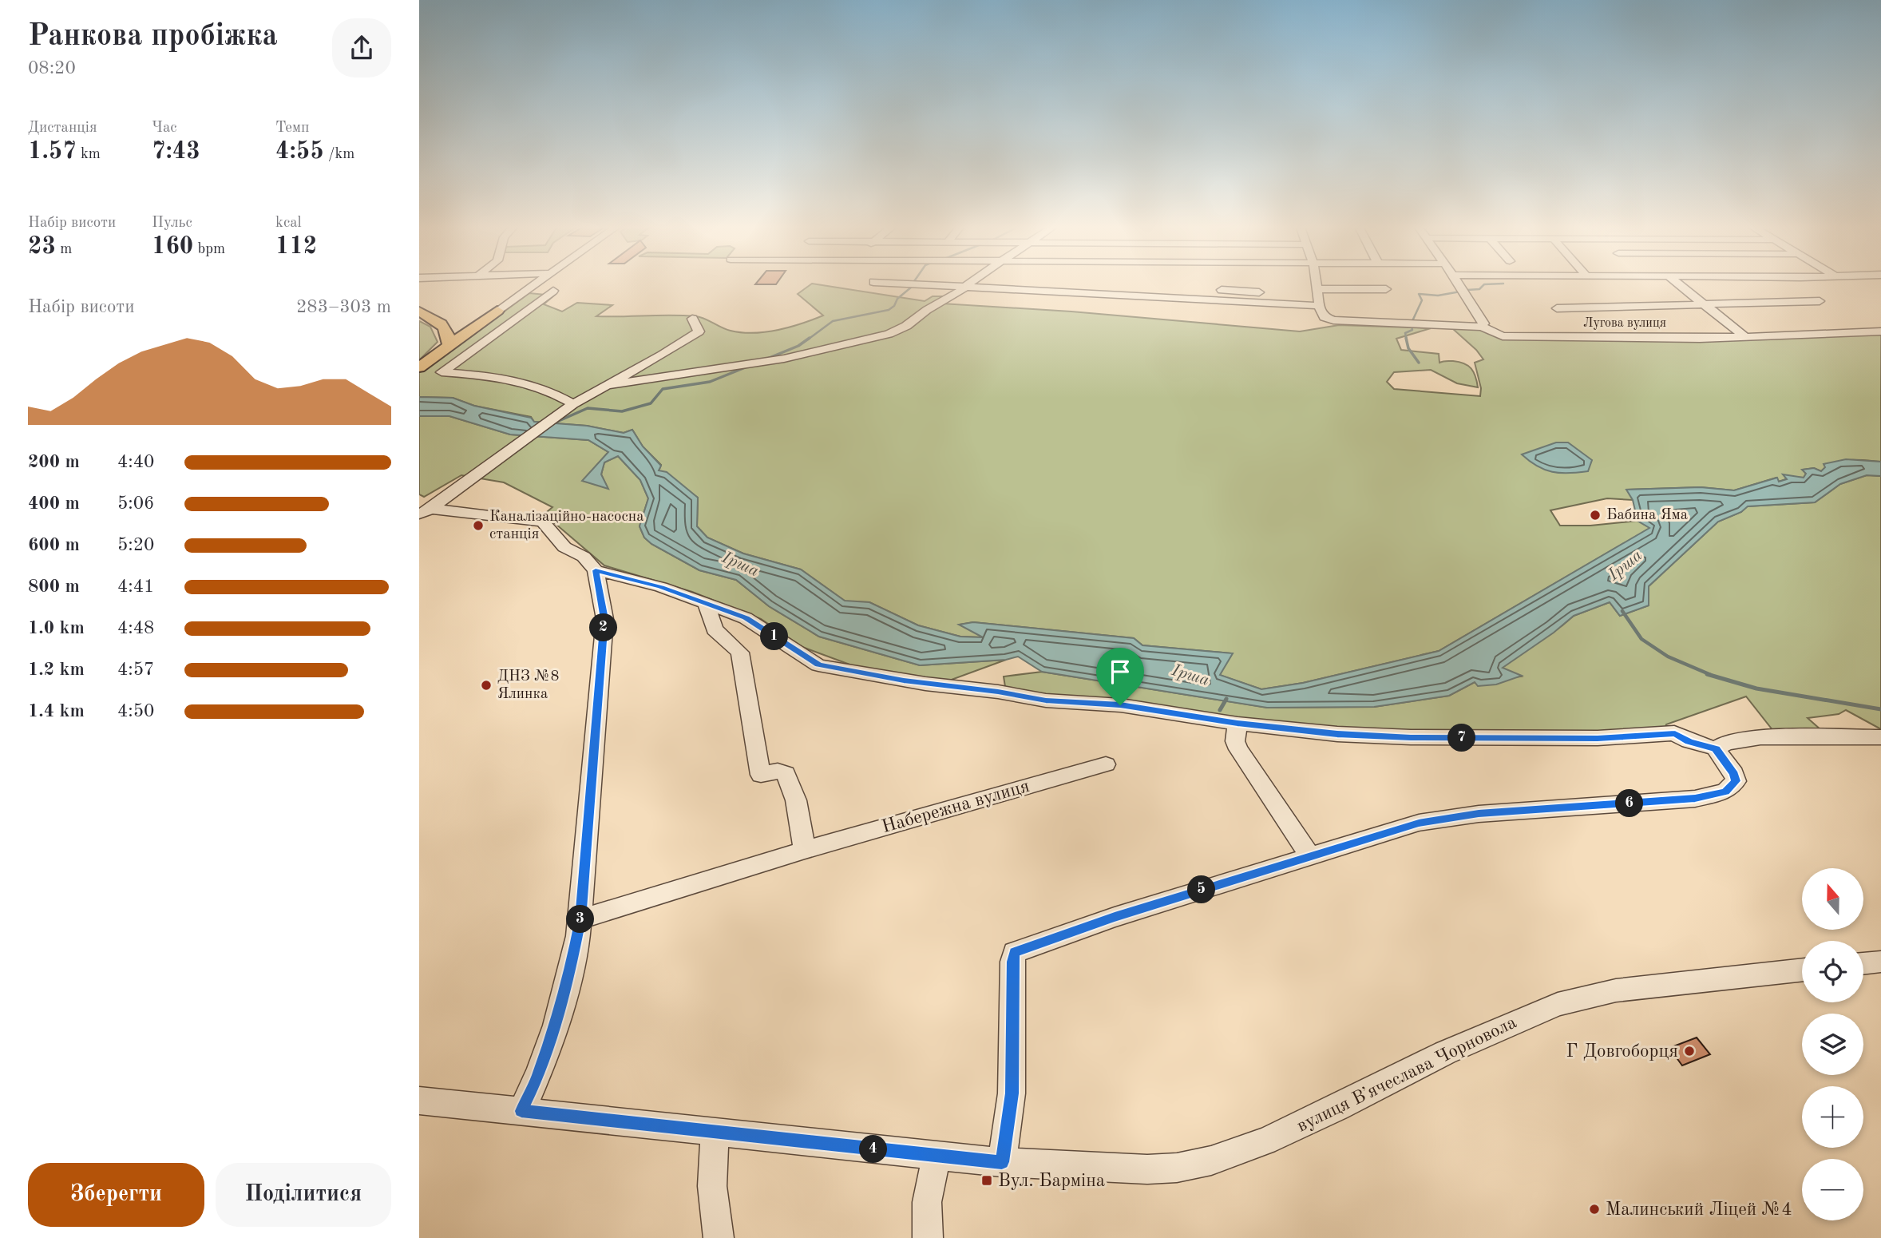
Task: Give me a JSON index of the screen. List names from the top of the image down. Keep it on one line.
{"streets":{"street":["Лугова вулиця","Набережна вулиця","вулиця Вʼячеслава Чорновола"]},"water":["Ірша"],"places":{"other":["Бабина Яма","Каналізаційно-насосна станція","ДНЗ №8 Ялинка","Г Довгоборця","Малинський Ліцей №4"],"transit":["Вул. Барміна"]},"north":"top","page":{"heading":["Ранкова пробіжка","08:20"],"stats":[["Дистанція","1.57 km"],["Час","7:43"],["Темп","4:55 /km"],["Набір висоти","23 m"],["Пульс","160 bpm"],["kcal","112"]],"chart":["Набір висоти","283–303 m"],"list":[{"name":"200 m","note":"4:40"},{"name":"400 m","note":"5:06"},{"name":"600 m","note":"5:20"},{"name":"800 m","note":"4:41"},{"name":"1.0 km","note":"4:48"},{"name":"1.2 km","note":"4:57"},{"name":"1.4 km","note":"4:50"}],"pins":["2","1","7","6","5","3","4"],"map_buttons":["+","−"],"buttons":["Зберегти","Поділитися"]}}
